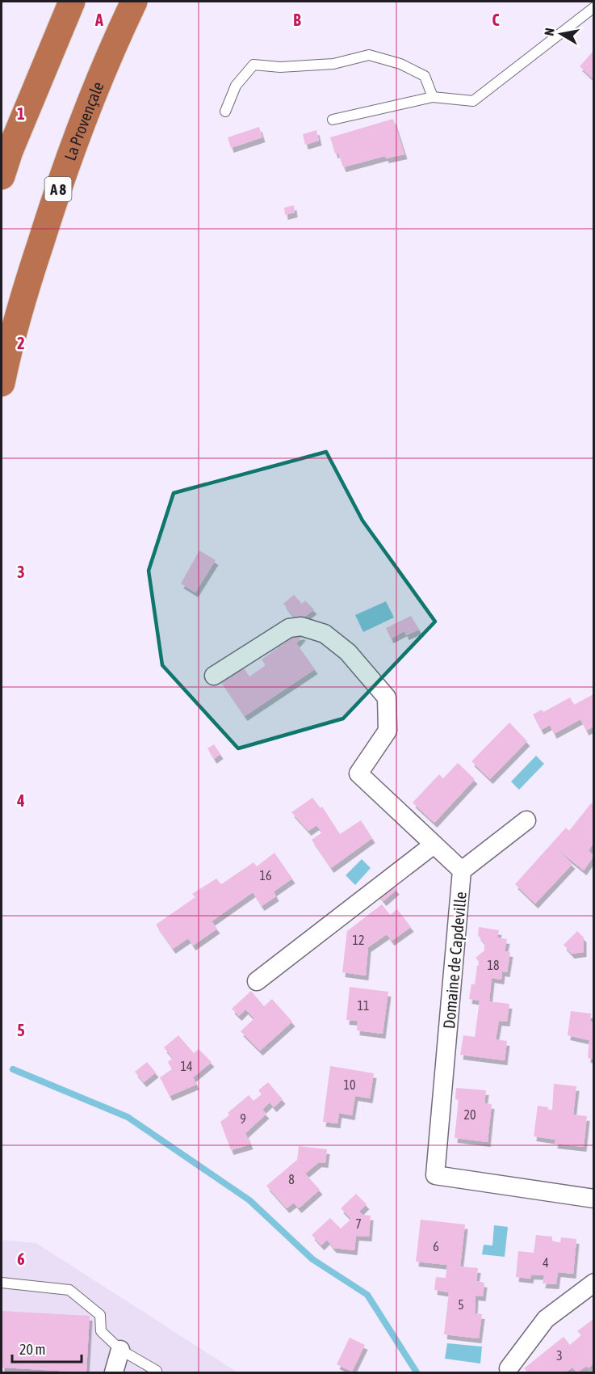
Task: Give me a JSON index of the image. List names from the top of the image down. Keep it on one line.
{"streets":{"highway":["La Provençale","A 8"],"street":["Domaine de Capdeville"]},"house_numbers":["16","12","18","11","14","10","20","9","8","7","6","4","5","3"],"scale_bar":"20 m","north":"left","grid":{"columns":["A","B","C"],"rows":["1","2","3","4","5","6"]}}
